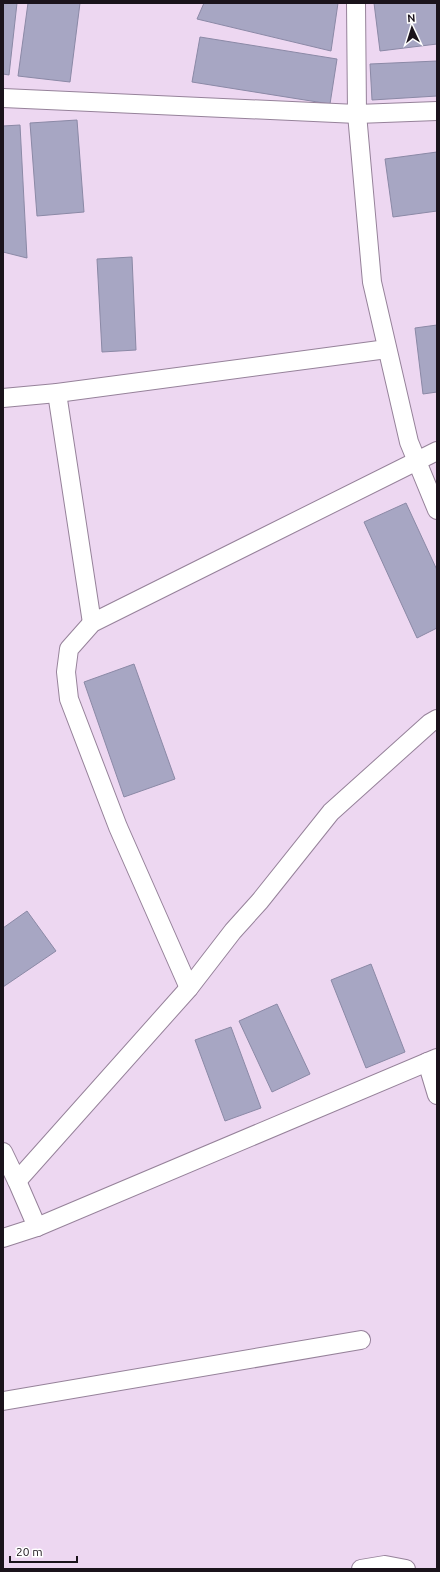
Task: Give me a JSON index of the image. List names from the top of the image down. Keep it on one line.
{"scale_bar":"20 m","north":"top"}
